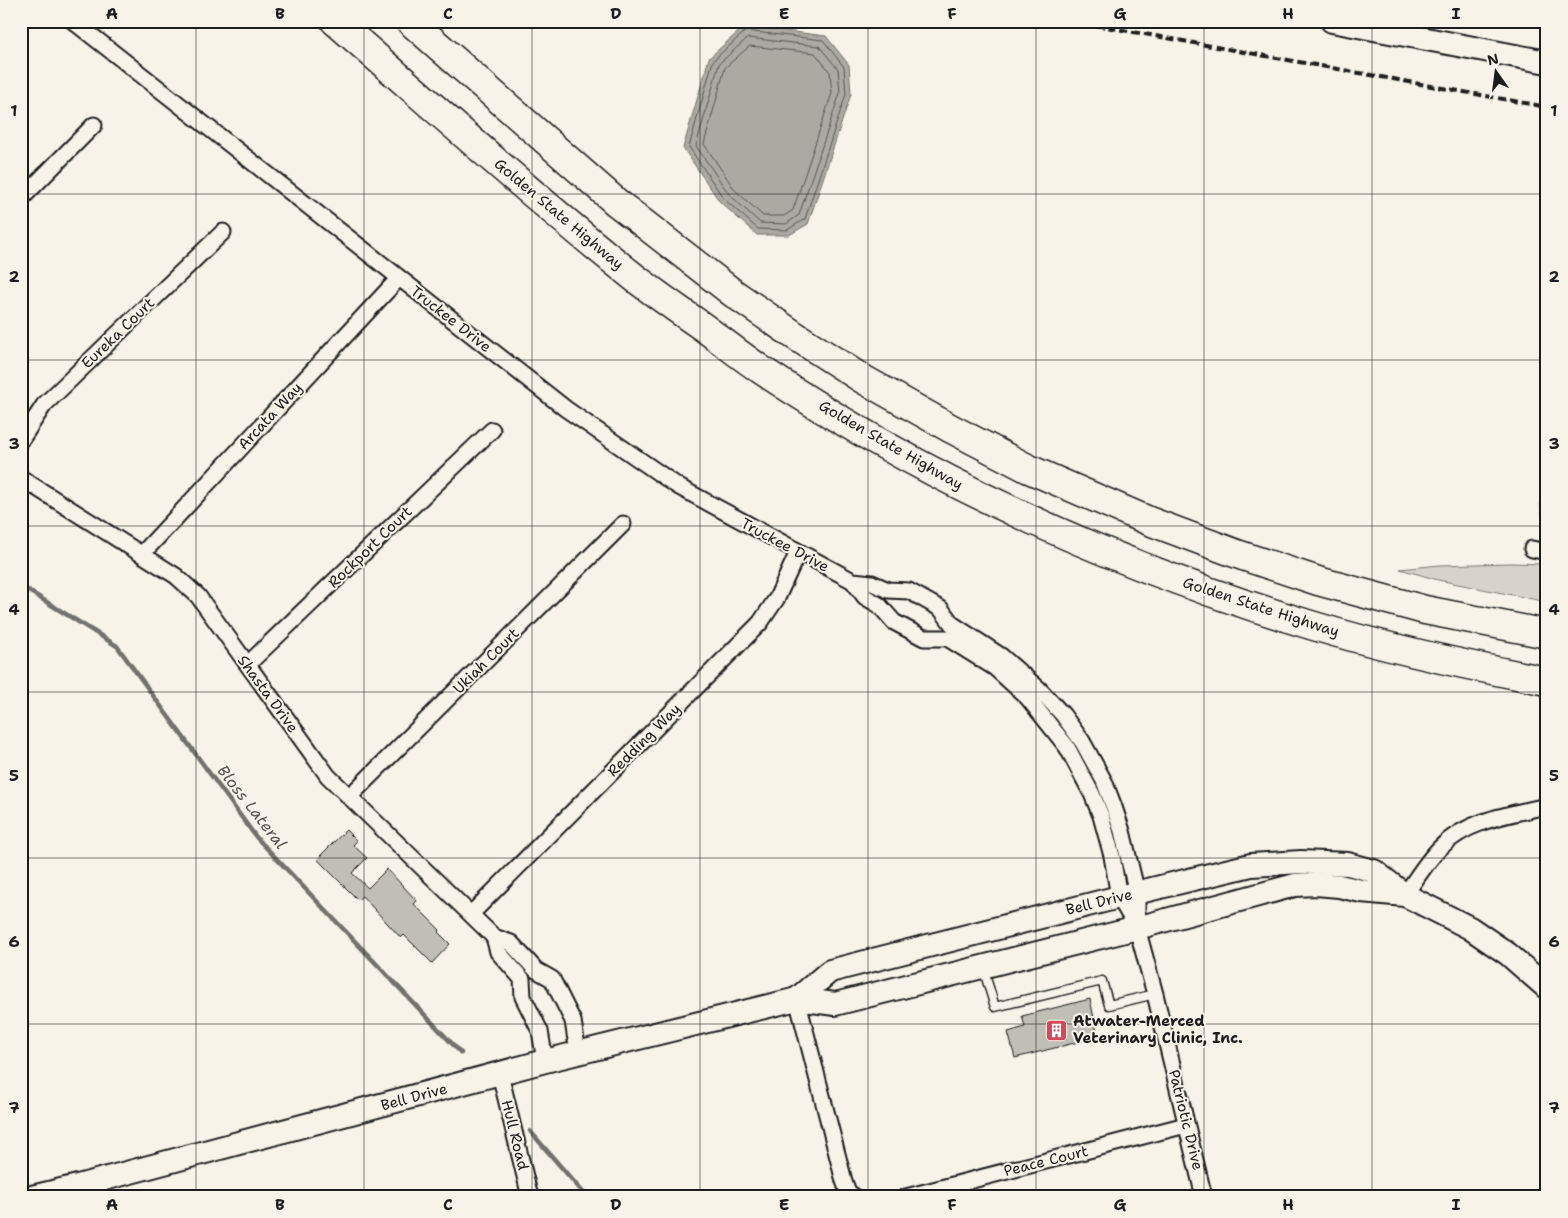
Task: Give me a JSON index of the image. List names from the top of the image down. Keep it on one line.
{"streets":{"highway":["Golden State Highway"],"street":["Truckee Drive","Eureka Court","Arcata Way","Rockport Court","Ukiah Court","Shasta Drive","Redding Way","Bell Drive","Patriotic Drive","Hull Road","Peace Court"]},"crossings":[["Truckee Drive","Arcata Way"],["Truckee Drive","Redding Way"],["Truckee Drive","Bell Drive"],["Truckee Drive","Patriotic Drive"],["Arcata Way","Shasta Drive"],["Rockport Court","Shasta Drive"],["Ukiah Court","Shasta Drive"],["Shasta Drive","Redding Way"],["Shasta Drive","Bell Drive"],["Bell Drive","Patriotic Drive"],["Bell Drive","Hull Road"],["Patriotic Drive","Peace Court"]],"water":["Bloss Lateral"],"places":{"building":["Atwater-Merced Veterinary Clinic, Inc."]},"north":"top","grid":{"columns":["A","B","C","D","E","F","G","H","I"],"rows":["1","2","3","4","5","6","7"]}}
